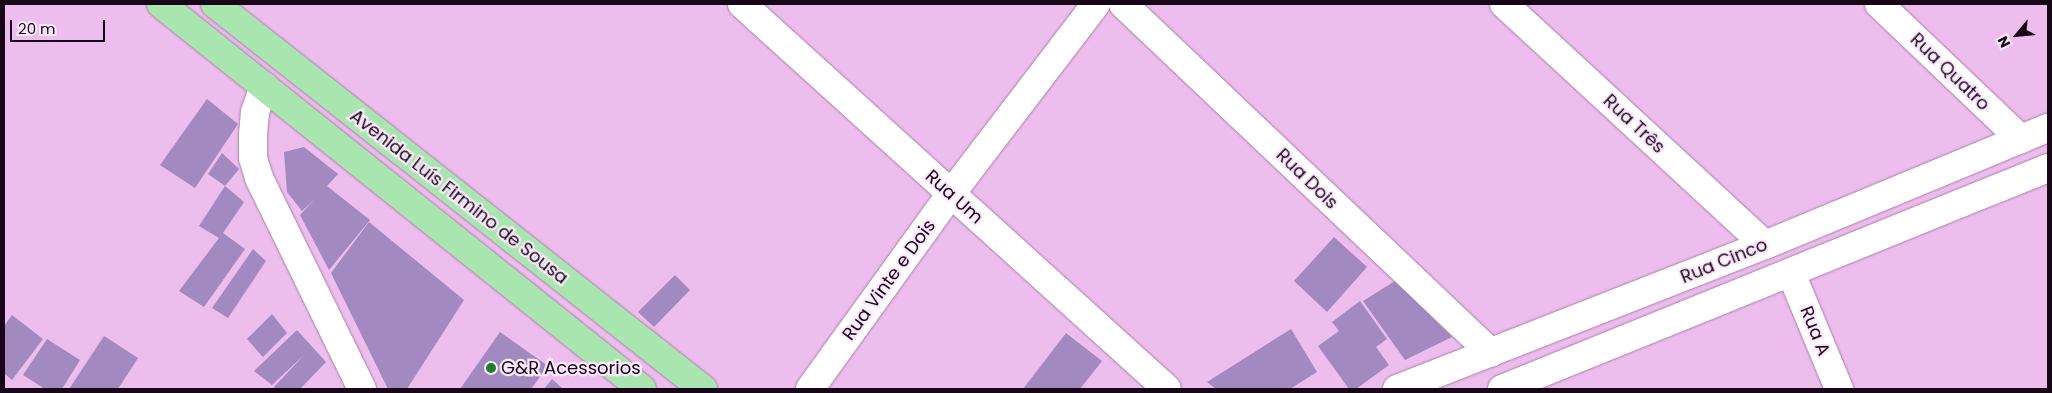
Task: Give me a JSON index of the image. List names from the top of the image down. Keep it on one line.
{"streets":{"main road":["Avenida Luís Firmino de Sousa"],"street":["Rua Quatro","Rua Três","Rua Dois","Rua Um","Rua Cinco","Rua Vinte e Dois","Rua A"]},"crossings":[["Rua Quatro","Rua Cinco"],["Rua Três","Rua Cinco"],["Rua Dois","Rua Cinco"],["Rua Um","Rua Vinte e Dois"],["Rua Cinco","Rua A"]],"places":["G&R Acessorios"],"scale_bar":"20 m","north":"bottom left"}
